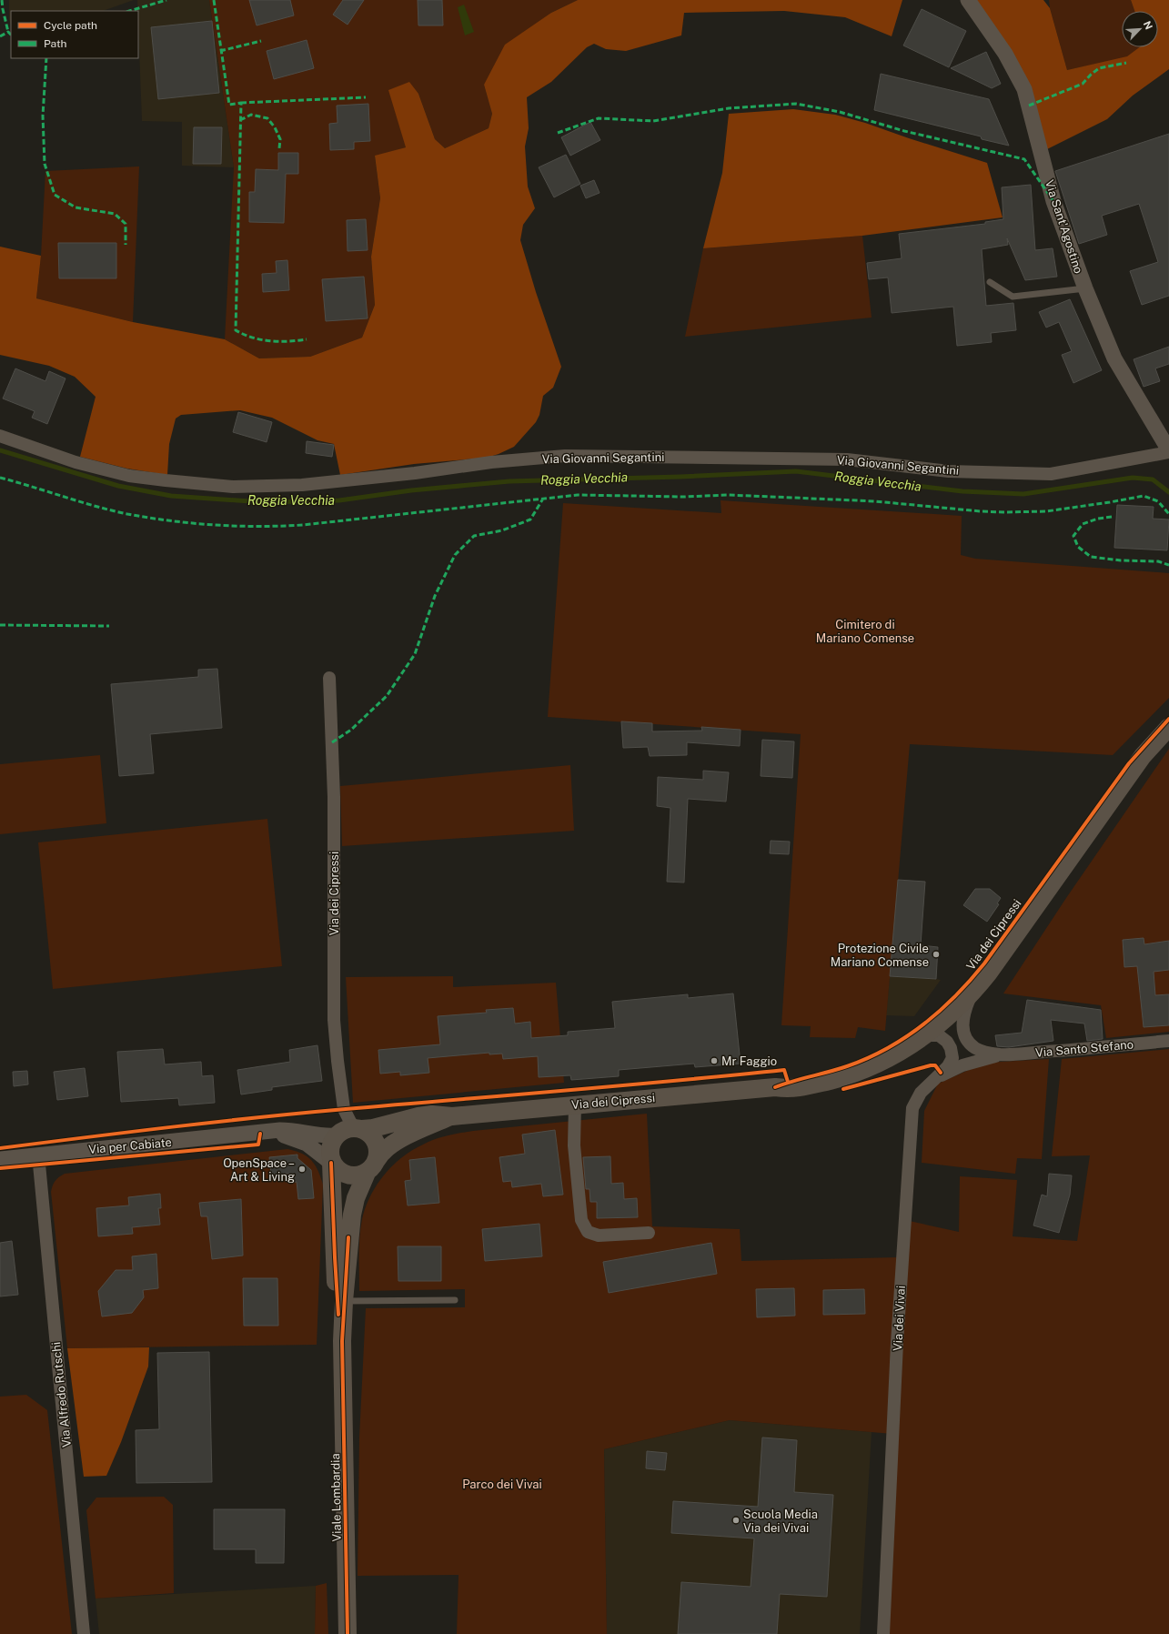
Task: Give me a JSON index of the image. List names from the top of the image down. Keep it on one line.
{"streets":{"main road":["Via dei Cipressi","Viale Lombardia"],"street":["Via Sant'Agostino","Via Giovanni Segantini","Via Santo Stefano","Via per Cabiate","Via dei Vivai","Via Alfredo Rutschi"]},"crossings":[["Via Sant'Agostino","Via Giovanni Segantini"],["Via dei Cipressi","Via Santo Stefano"],["Via dei Cipressi","Via dei Vivai"],["Via dei Cipressi","Viale Lombardia"],["Via Santo Stefano","Via dei Vivai"],["Via per Cabiate","Via Alfredo Rutschi"]],"water":["Roggia Vecchia"],"parks":["Cimitero di Mariano Comense","Parco dei Vivai"],"places":["Protezione Civile Mariano Comense","Mr Faggio","OpenSpace – Art & Living","Scuola Media Via dei Vivai"],"legend":["Cycle path","Path"],"north":"top right"}
